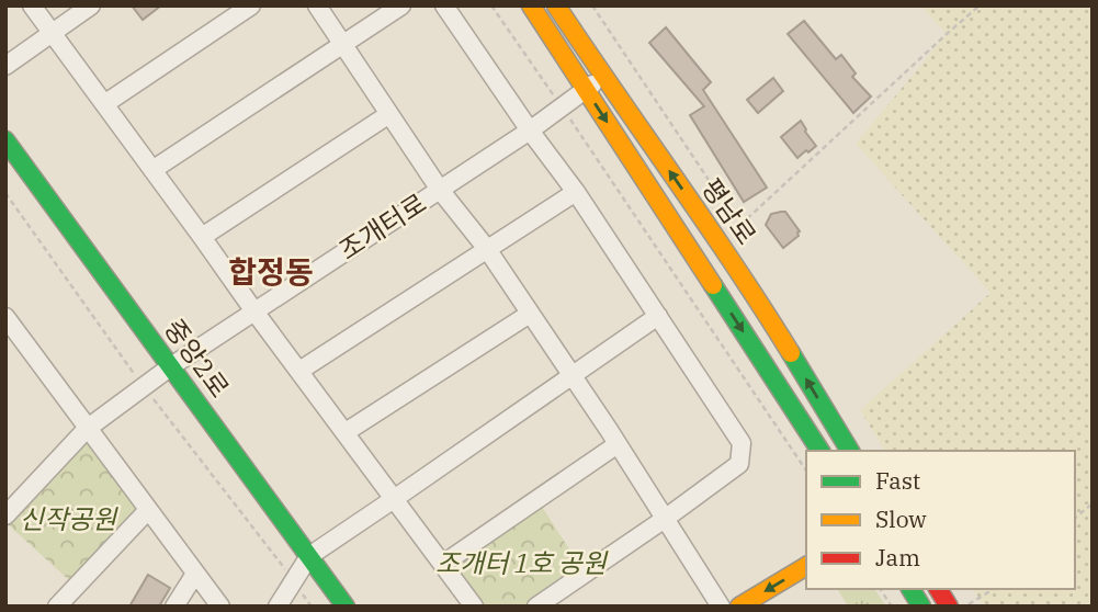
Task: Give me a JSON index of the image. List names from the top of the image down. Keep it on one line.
{"streets":{"main road":["평남로","중앙2로"],"street":["조개터로"]},"crossings":[["평남로","조개터로"],["조개터로","중앙2로"]],"districts":["합정동"],"parks":["신작공원","조개터 1호 공원"],"legend":["Fast","Slow","Jam"]}
